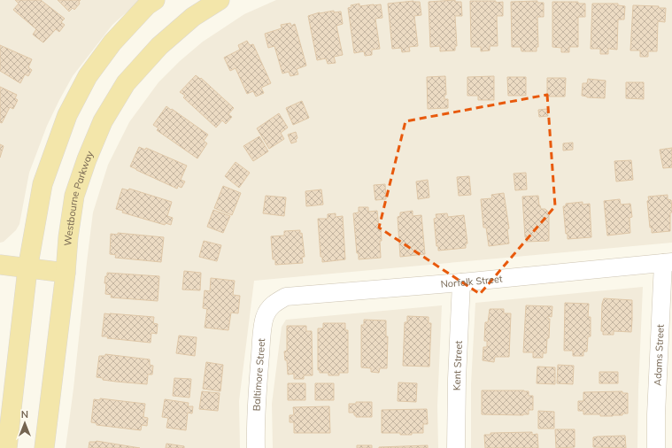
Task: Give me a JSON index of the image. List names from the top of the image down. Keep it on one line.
{"streets":{"main road":["Westbourne Parkway"],"street":["Norfolk Street","Adams Street","Kent Street","Baltimore Street"]},"crossings":[["Norfolk Street","Adams Street"],["Norfolk Street","Kent Street"],["Norfolk Street","Baltimore Street"]],"north":"top"}
